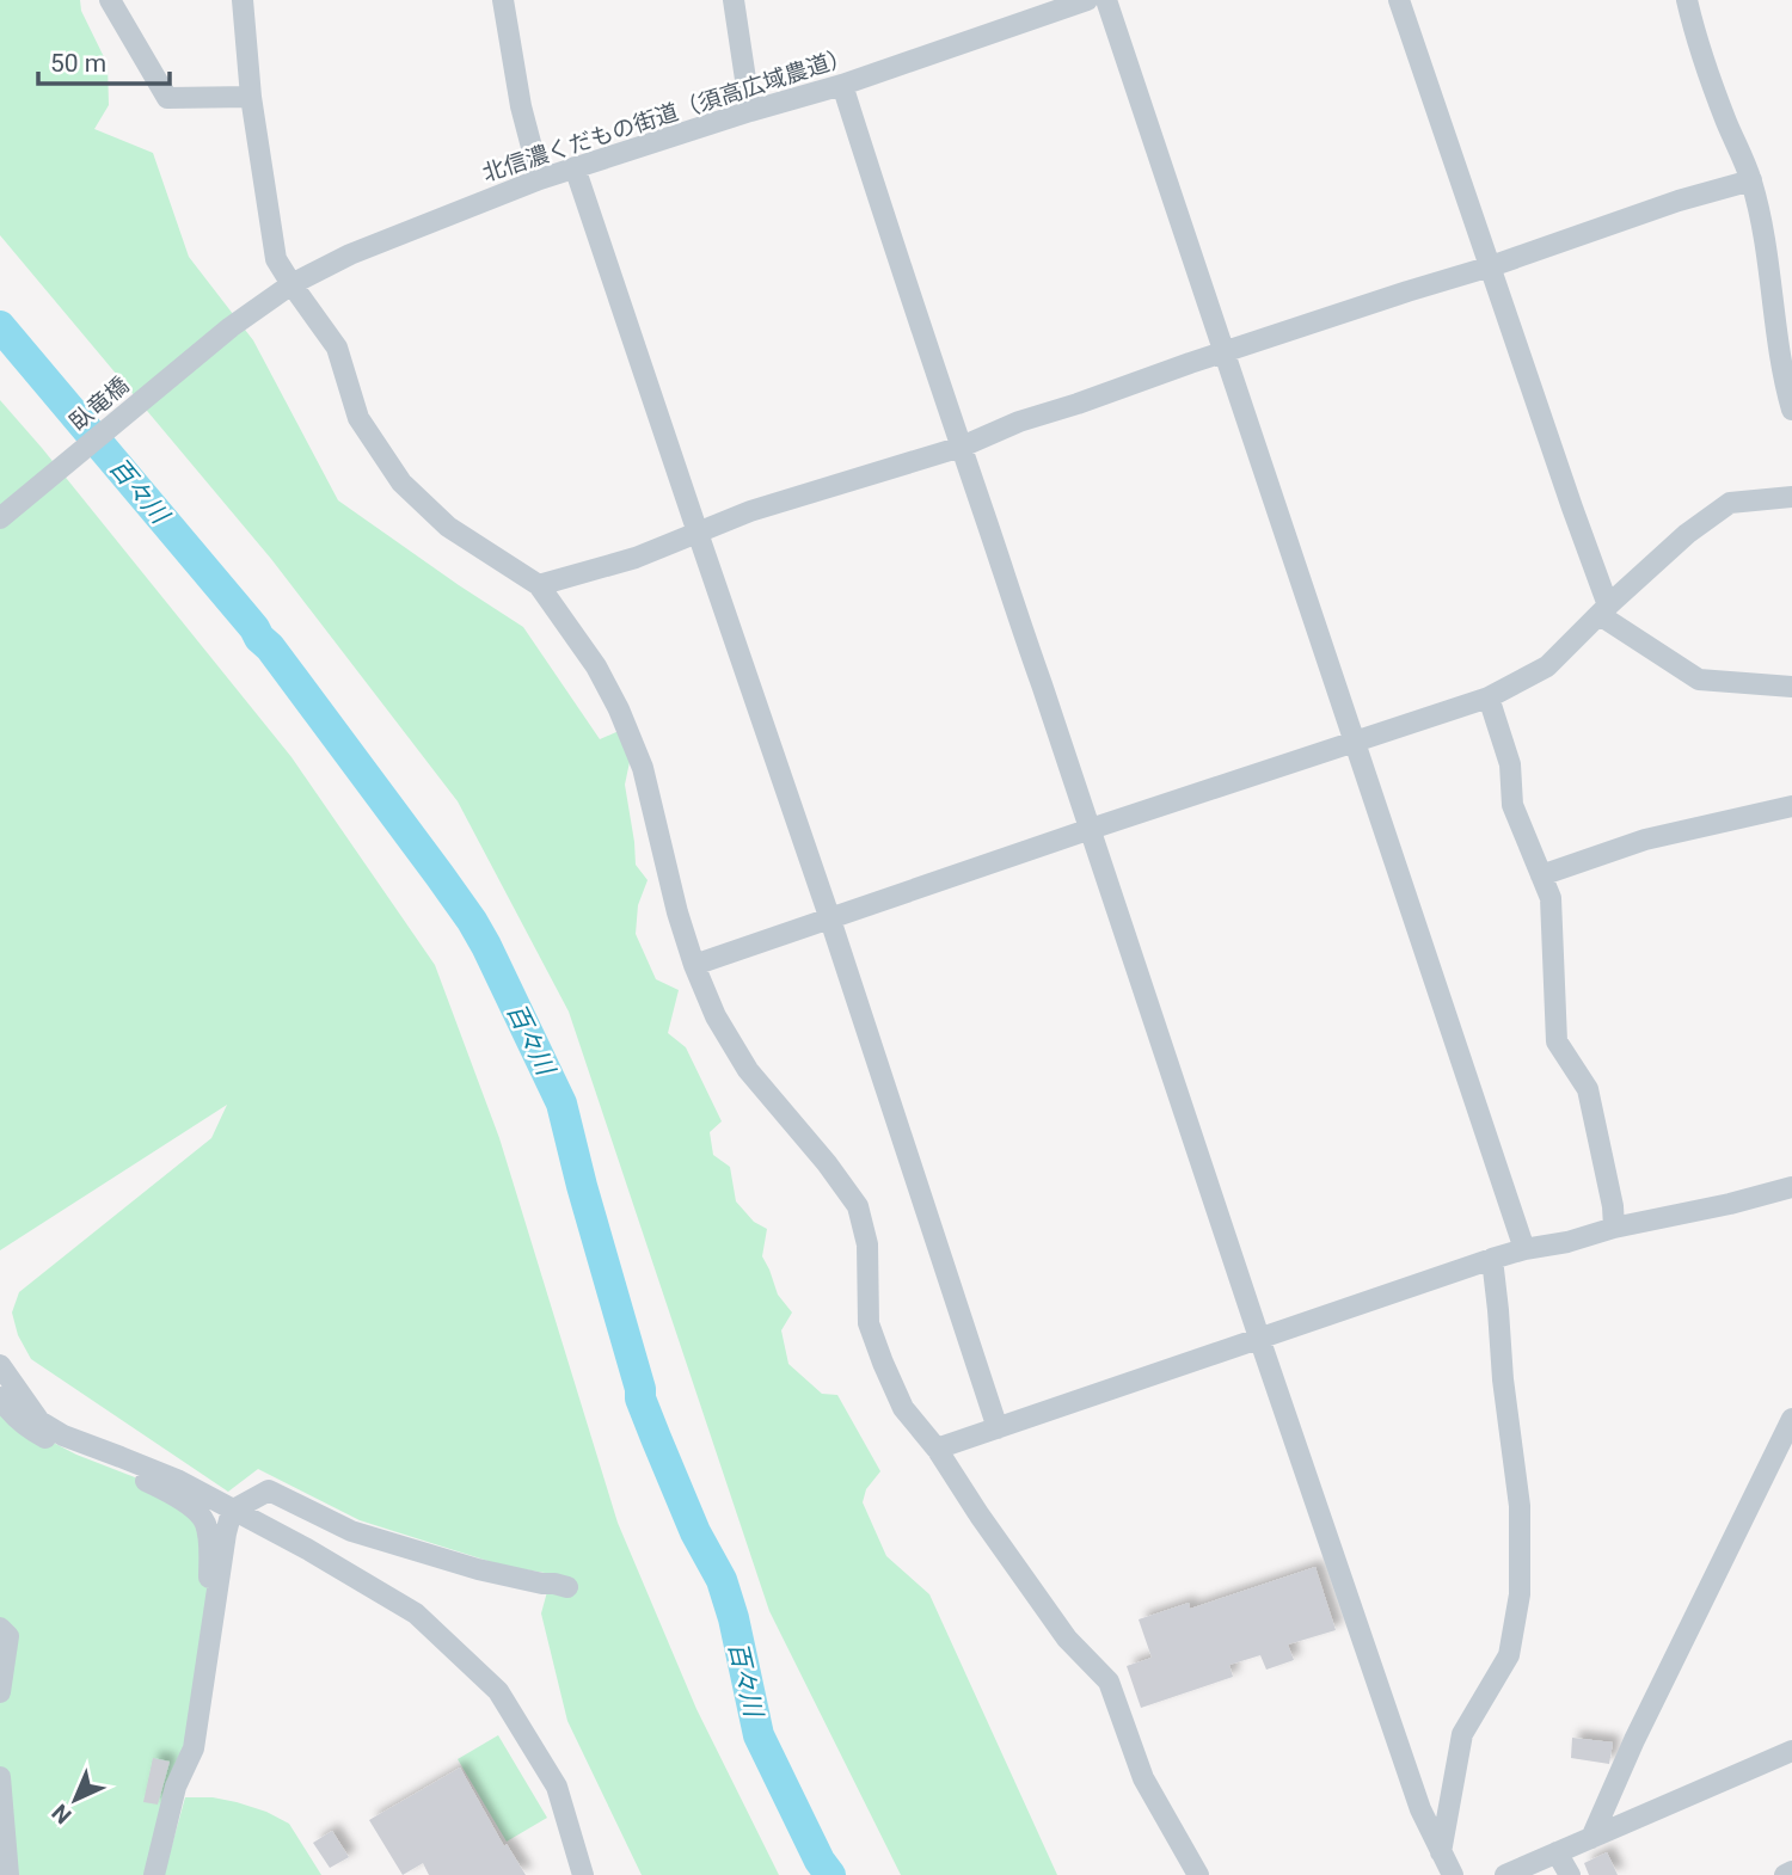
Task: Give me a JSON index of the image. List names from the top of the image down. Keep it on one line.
{"streets":{"street":["北信濃くだもの街道（須高広域農道）","臥竜橋"]},"crossings":[["北信濃くだもの街道（須高広域農道）","臥竜橋"]],"water":["百々川"],"scale_bar":"50 m","north":"bottom left"}
